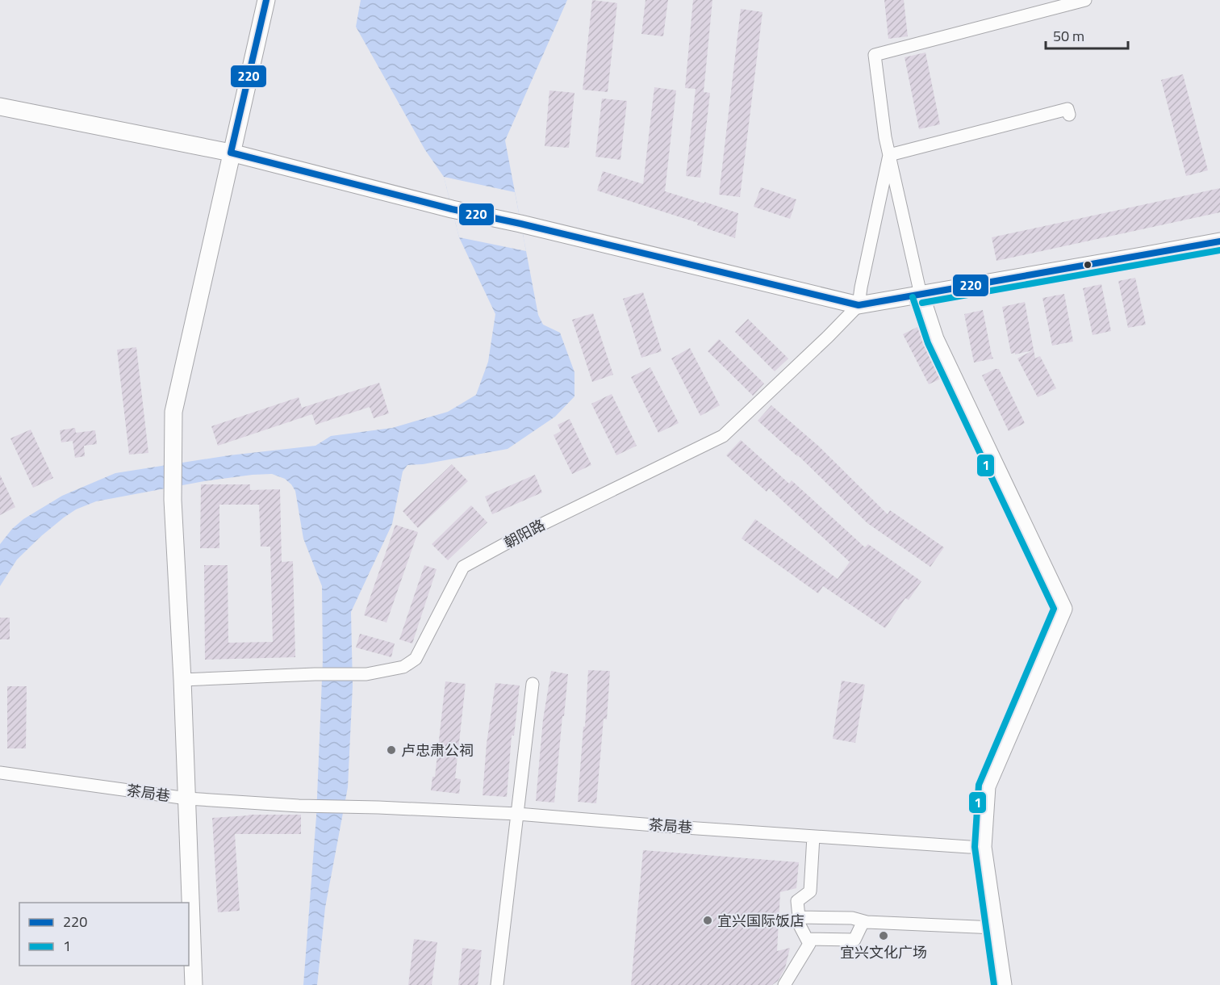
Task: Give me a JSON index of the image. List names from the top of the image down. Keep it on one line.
{"streets":{"street":["朝阳路","茶局巷"]},"places":["卢忠肃公祠","宜兴国际饭店","宜兴文化广场"],"lines":["transit line 220","transit line 1"],"legend":["220","1"],"scale_bar":"50 m"}
